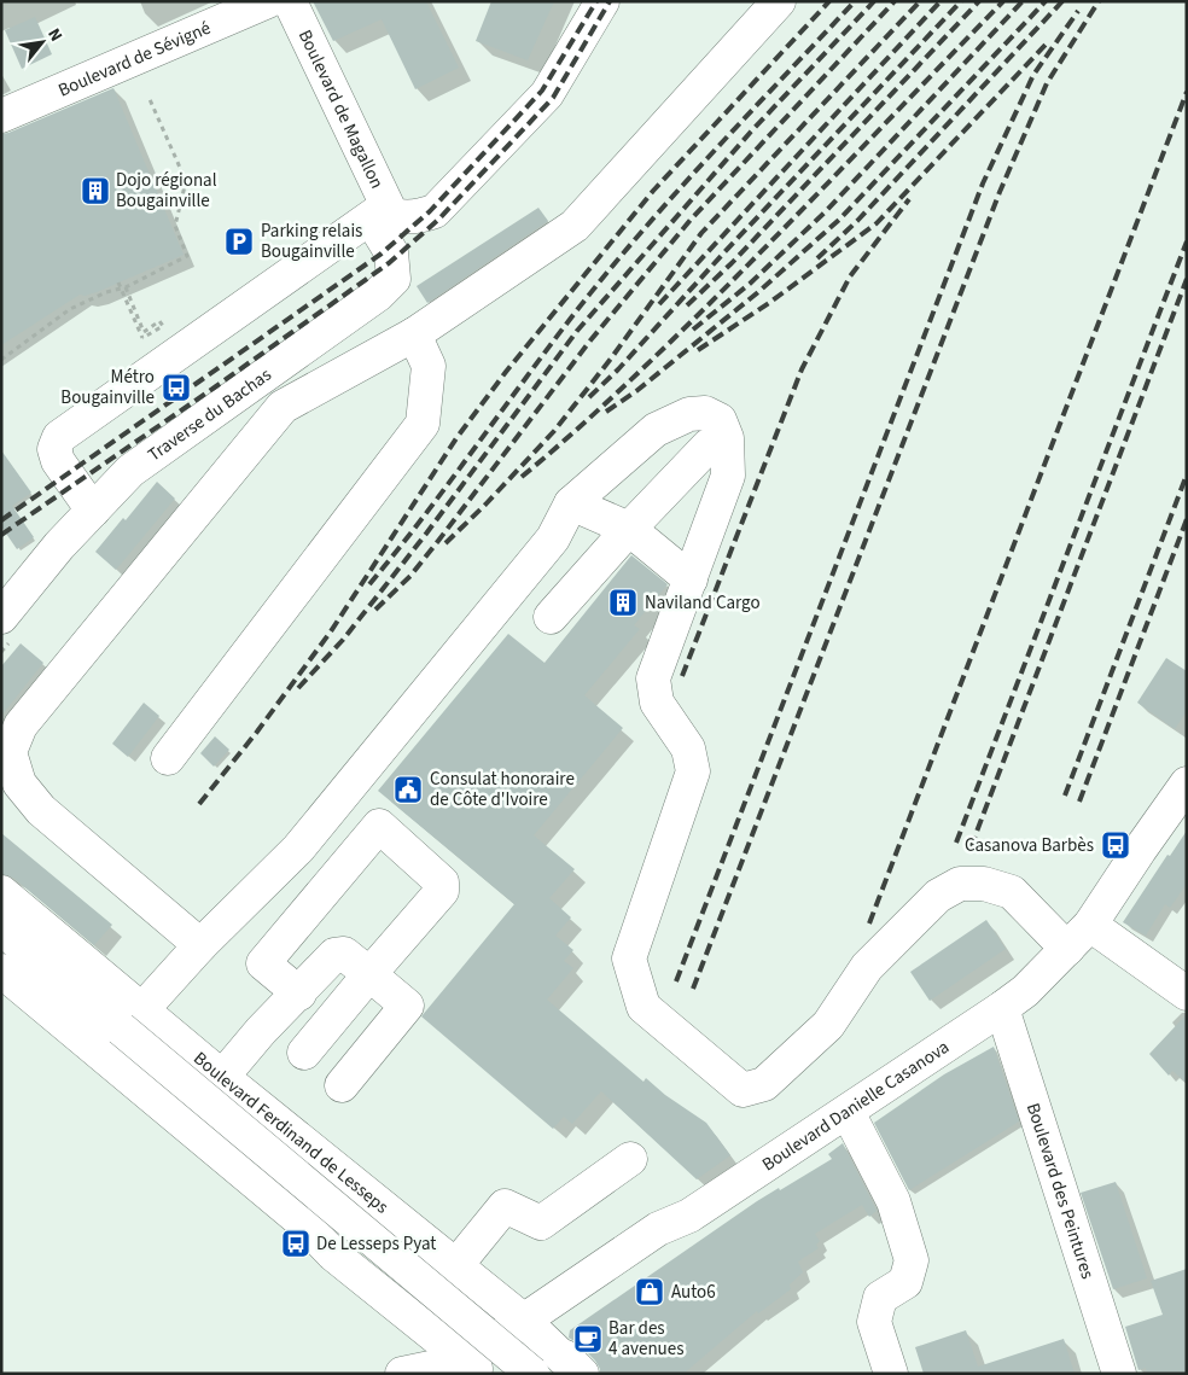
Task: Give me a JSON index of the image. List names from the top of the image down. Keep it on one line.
{"streets":{"main road":["Boulevard de Sévigné","Boulevard de Magallon","Traverse du Bachas","Boulevard Danielle Casanova","Boulevard Ferdinand de Lesseps","Boulevard des Peintures"]},"crossings":[["Boulevard de Magallon","Traverse du Bachas"],["Boulevard Danielle Casanova","Boulevard Ferdinand de Lesseps"],["Boulevard Danielle Casanova","Boulevard des Peintures"]],"places":{"building":["Dojo régional Bougainville","Naviland Cargo"],"parking":["Parking relais Bougainville"],"bus stop":["Métro Bougainville","Casanova Barbès","De Lesseps Pyat"],"public building":["Consulat honoraire de Côte d'Ivoire"],"shop":["Auto6"],"cafe":["Bar des 4 avenues"]},"north":"top right"}
